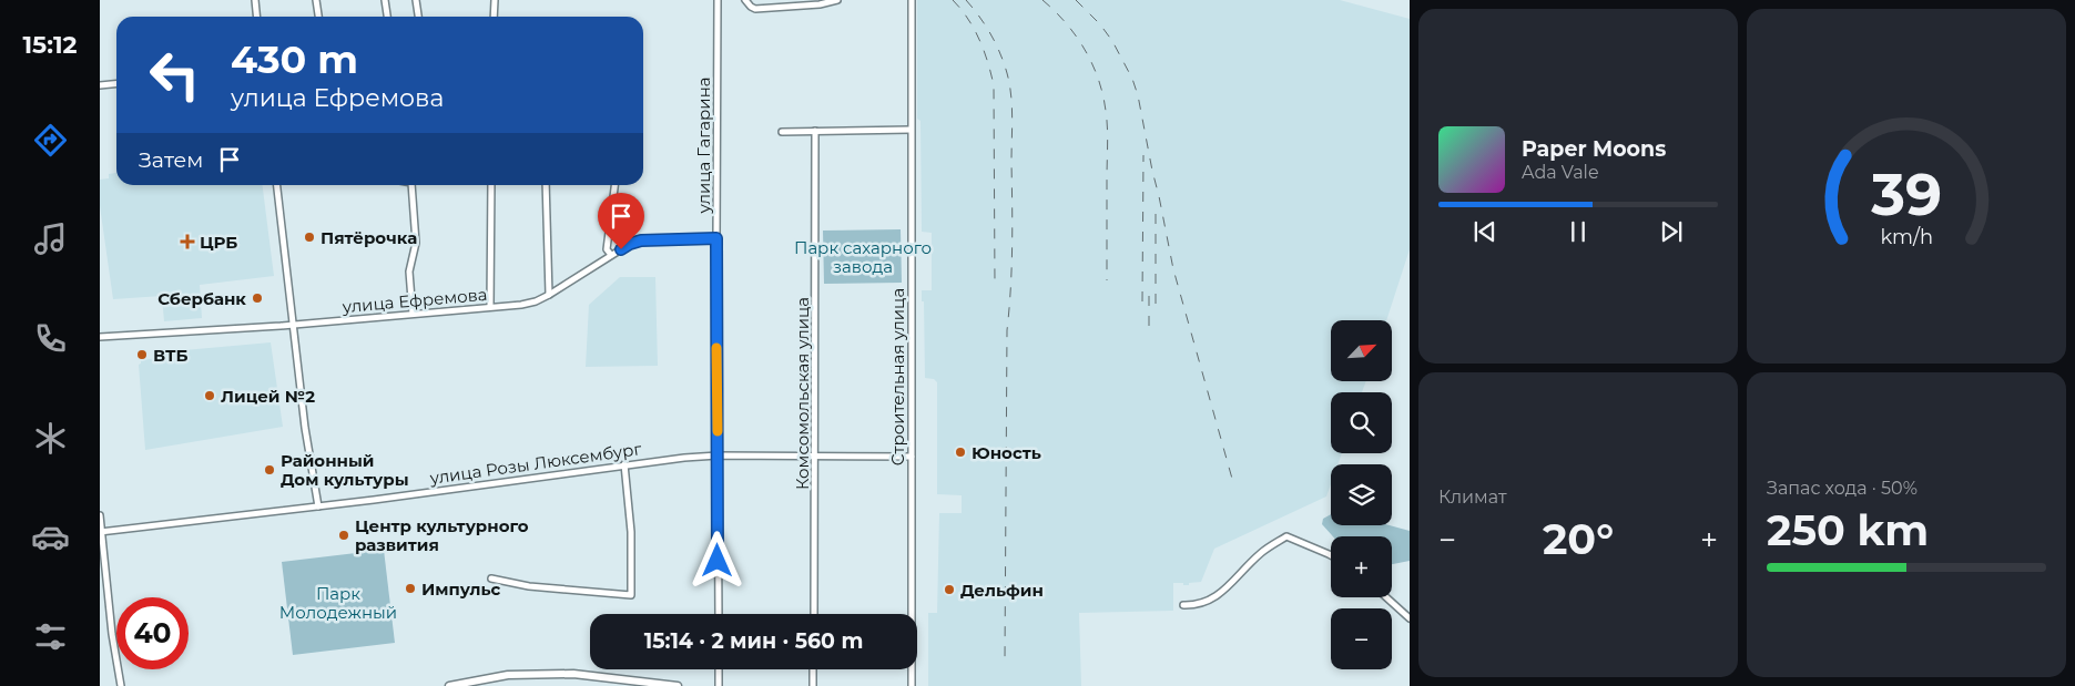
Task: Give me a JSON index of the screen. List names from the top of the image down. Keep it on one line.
{"streets":{"street":["улица Гагарина","улица Ефремова","Строительная улица","Комсомольская улица","улица Розы Люксембург"]},"crossings":[["улица Гагарина","улица Ефремова"],["улица Гагарина","улица Розы Люксембург"],["Строительная улица","улица Розы Люксембург"],["Комсомольская улица","улица Розы Люксембург"]],"parks":["Парк сахарного завода","Парк Молодежный"],"places":{"other":["Пятёрочка","Сбербанк","ВТБ","Лицей №2","Юность","Районный Дом культуры","Центр культурного развития","Импульс","Дельфин"],"health":["ЦРБ"]},"north":"top right","page":{"tabs":"15:12","turn":["430 m","улица Ефремова"],"song":["Paper Moons","Ada Vale"],"then":"Затем","map_buttons":["+","−"],"tile":["Климат",["Запас хода · 50%","250 km"]],"heat":["−","20°","+"],"limit":"40","trip":"15:14 · 2 мин · 560 m","gauge":["39","km/h"]}}
